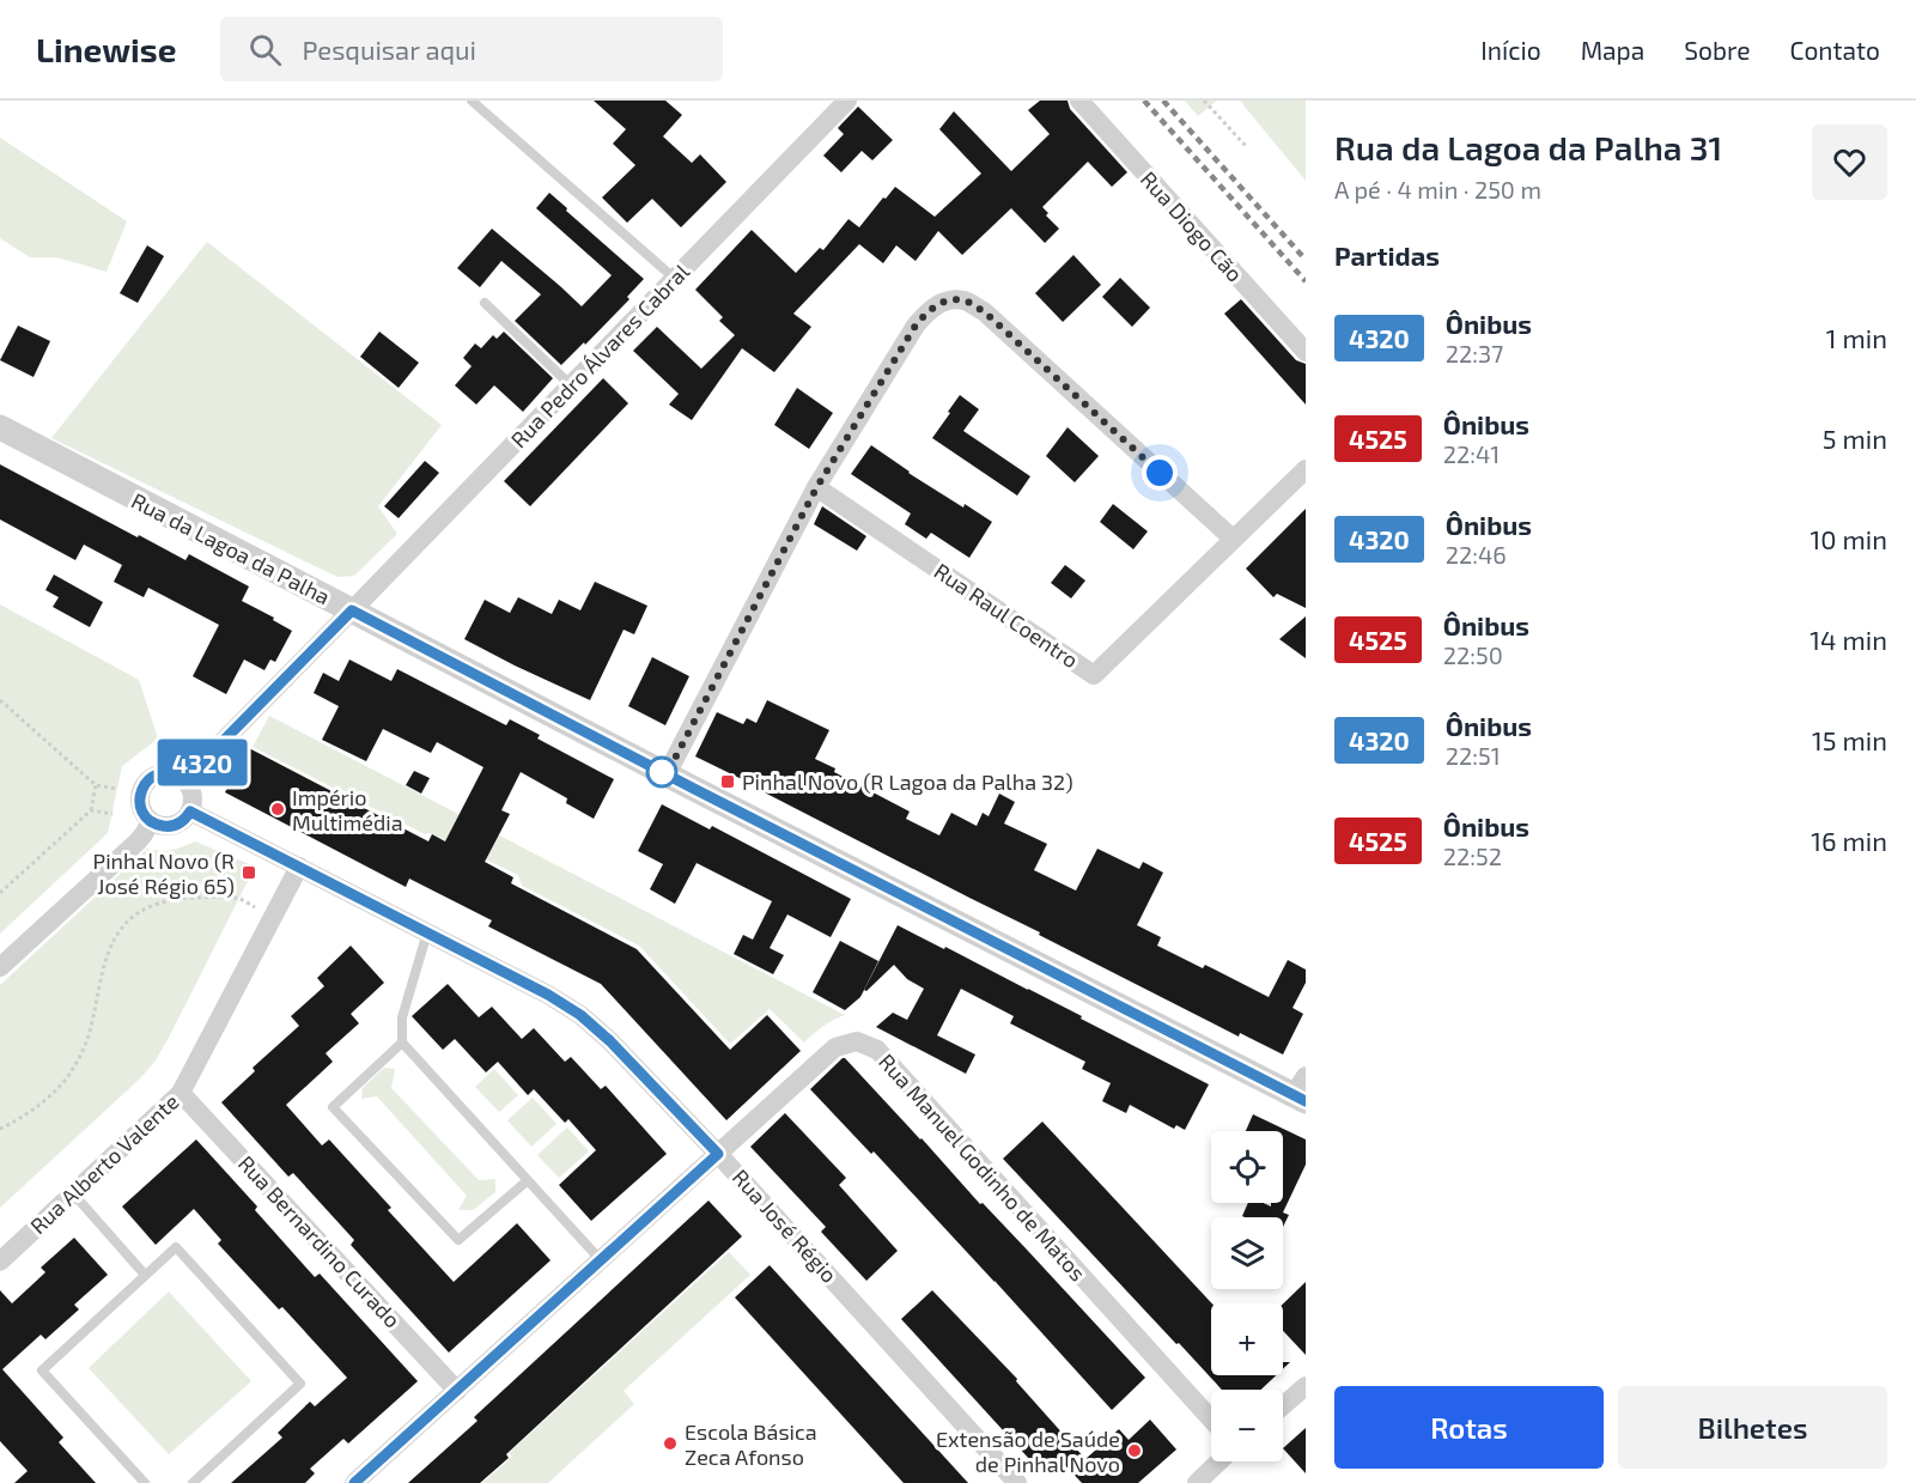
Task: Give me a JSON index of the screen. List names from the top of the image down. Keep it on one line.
{"streets":{"street":["Rua Diogo Cão","Rua Pedro Álvares Cabral","Rua da Lagoa da Palha","Rua Raul Coentro","Rua Alberto Valente","Rua Manuel Godinho de Matos","Rua José Régio","Rua Bernardino Curado"]},"crossings":[["Rua Pedro Álvares Cabral","Rua da Lagoa da Palha"],["Rua Pedro Álvares Cabral","Rua José Régio"],["Rua Alberto Valente","Rua José Régio"],["Rua Alberto Valente","Rua Bernardino Curado"],["Rua Manuel Godinho de Matos","Rua José Régio"],["Rua Manuel Godinho de Matos","Rua Bernardino Curado"]],"places":{"transit":["Pinhal Novo (R Lagoa da Palha 32)","Pinhal Novo (R José Régio 65)"],"other":["Império Multimédia","Escola Básica Zeca Afonso","Extensão de Saúde de Pinhal Novo"]},"lines":["bus line 4320"],"page":{"header":"Linewise","search":"Pesquisar aqui","nav":["Início","Mapa","Sobre","Contato"],"on_map":"4320","heading":[["Rua da Lagoa da Palha 31","A pé · 4 min · 250 m"],"Partidas"],"list":[{"mark":"4320","name":"Ônibus","note":"22:37","value":"1 min"},{"mark":"4525","name":"Ônibus","note":"22:41","value":"5 min"},{"mark":"4320","name":"Ônibus","note":"22:46","value":"10 min"},{"mark":"4525","name":"Ônibus","note":"22:50","value":"14 min"},{"mark":"4320","name":"Ônibus","note":"22:51","value":"15 min"},{"mark":"4525","name":"Ônibus","note":"22:52","value":"16 min"}],"map_buttons":["+","−"],"buttons":["Rotas","Bilhetes"]}}
